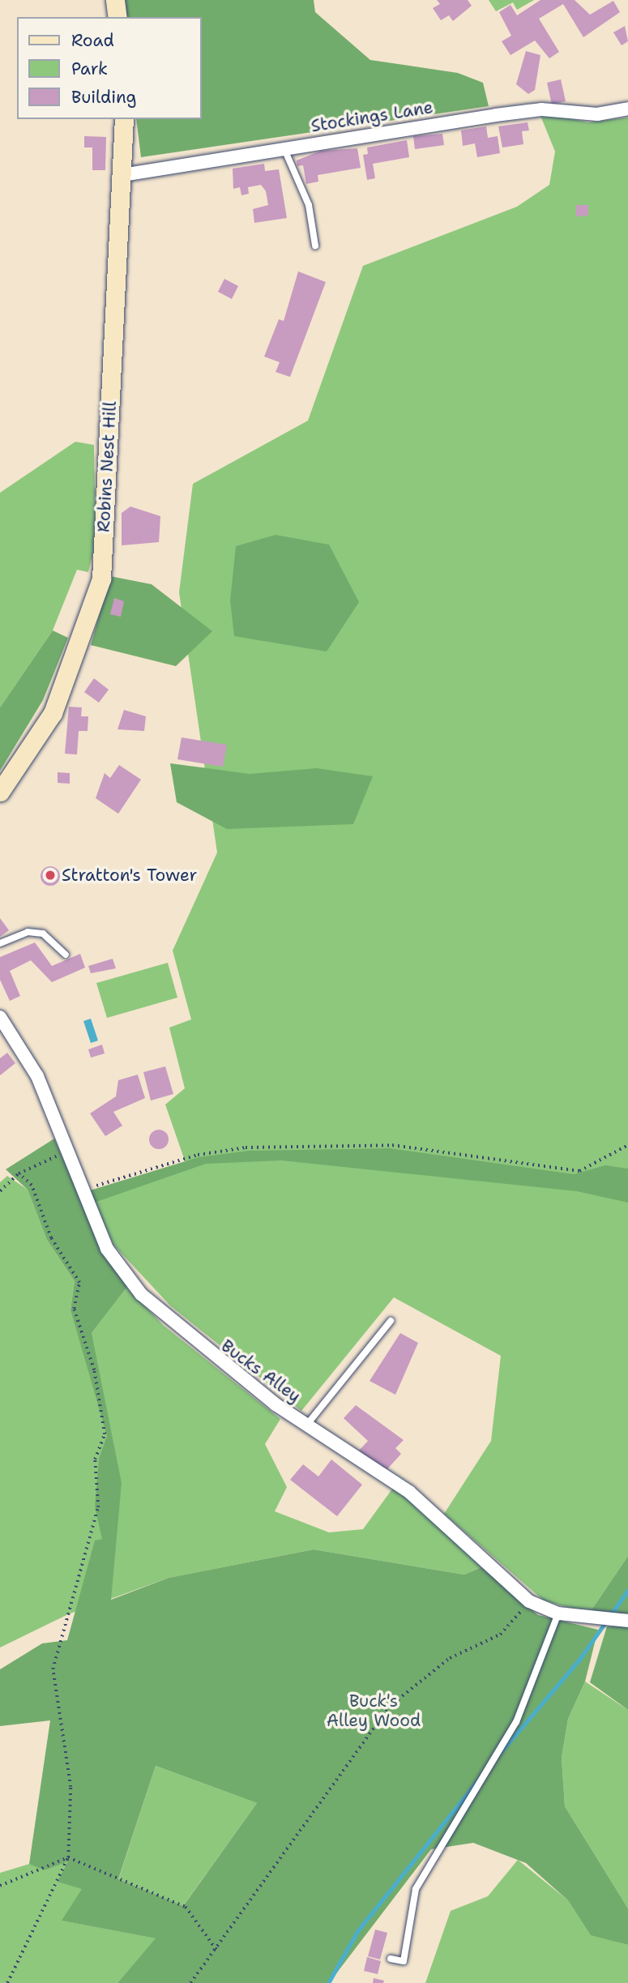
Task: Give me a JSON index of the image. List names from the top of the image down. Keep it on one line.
{"streets":{"street":["Stockings Lane","Robins Nest Hill","Bucks Alley"]},"crossings":[["Stockings Lane","Robins Nest Hill"]],"parks":["Buck's Alley Wood"],"places":["Stratton's Tower"],"legend":["Road","Park","Building"]}
